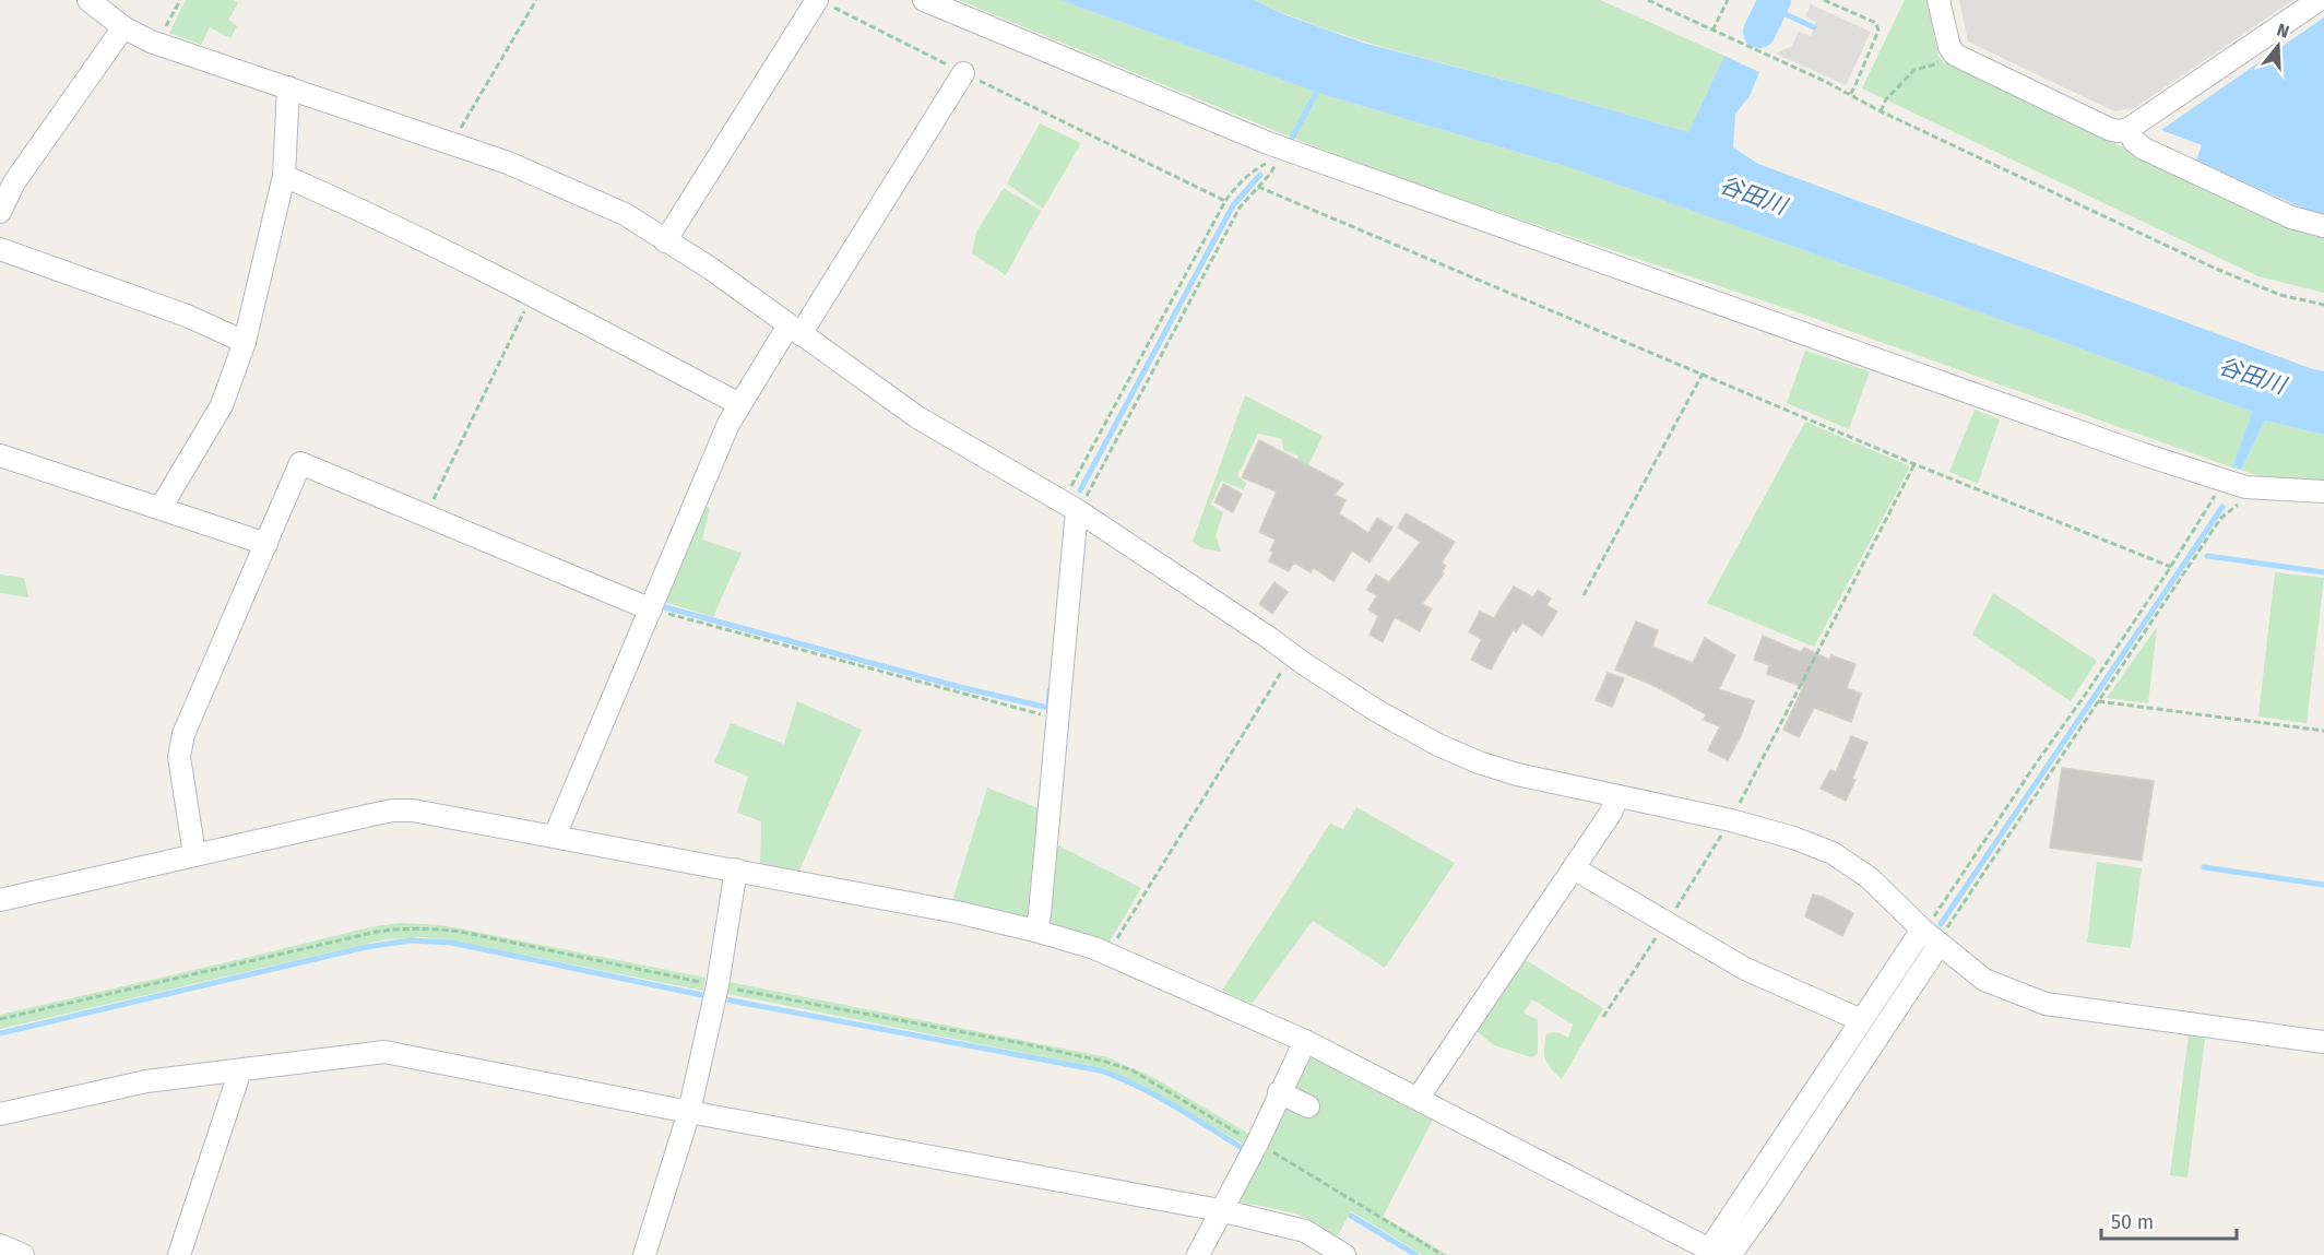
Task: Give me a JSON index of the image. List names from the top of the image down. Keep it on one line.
{"water":["谷田川"],"scale_bar":"50 m","north":"top"}
